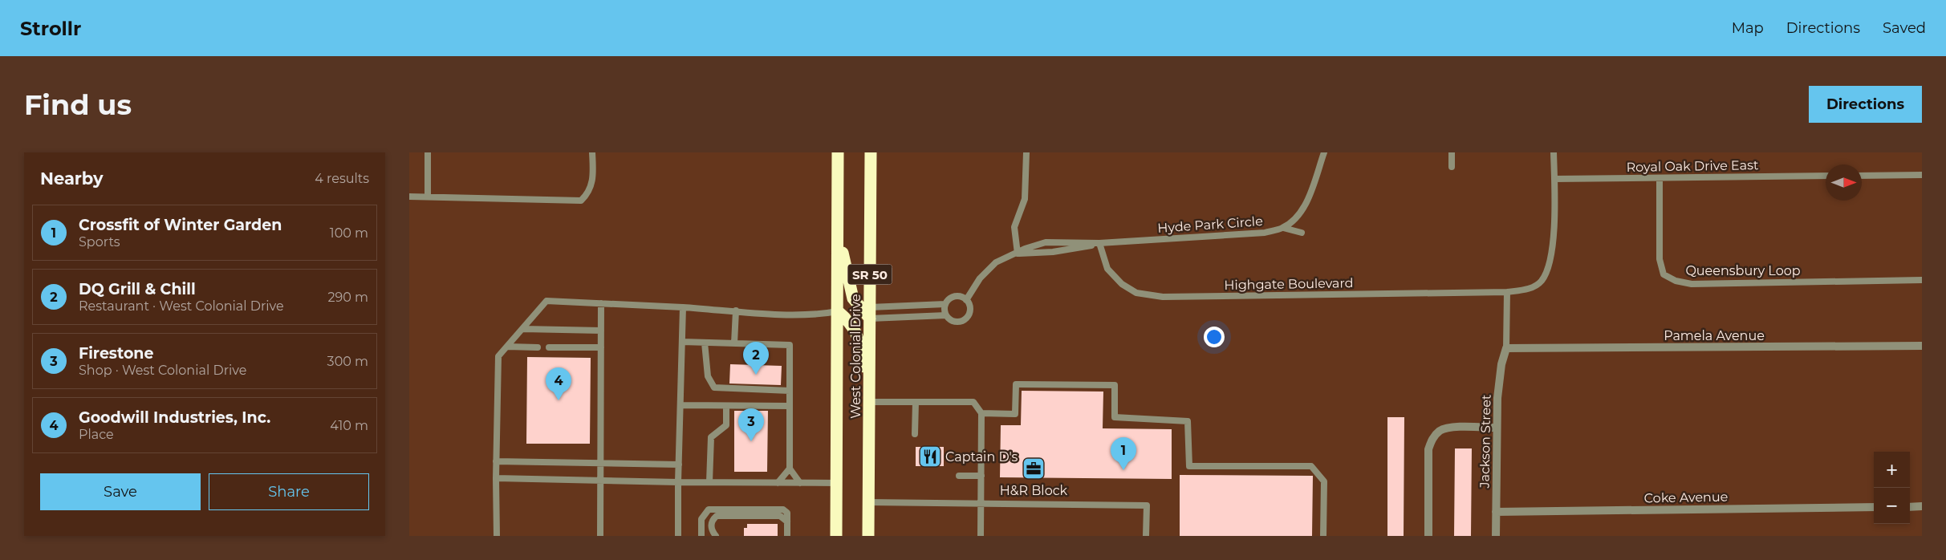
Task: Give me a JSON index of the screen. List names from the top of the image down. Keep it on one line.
{"streets":{"highway":["SR 50","West Colonial Drive"],"street":["Pamela Avenue","Jackson Street","Coke Avenue"],"lane":["Royal Oak Drive East","Hyde Park Circle","Queensbury Loop","Highgate Boulevard"]},"crossings":[["Royal Oak Drive East","Queensbury Loop"],["Royal Oak Drive East","Highgate Boulevard"],["Hyde Park Circle","Highgate Boulevard"],["Pamela Avenue","Jackson Street"],["Jackson Street","Coke Avenue"]],"places":{"restaurant":["Captain D's"],"office":["H&R Block"]},"north":"right","page":{"header":"Strollr","nav":["Map","Directions","Saved"],"buttons":["Directions",["Save","Share"]],"title":"Find us","heading":["Nearby","4 results"],"list":[{"mark":"1","name":"Crossfit of Winter Garden","note":"Sports","value":"100 m"},{"mark":"2","name":"DQ Grill & Chill","note":"Restaurant · West Colonial Drive","value":"290 m"},{"mark":"3","name":"Firestone","note":"Shop · West Colonial Drive","value":"300 m"},{"mark":"4","name":"Goodwill Industries, Inc.","note":"Place","value":"410 m"}],"pins":["2","4","3","1"],"map_buttons":["+","−"]}}
